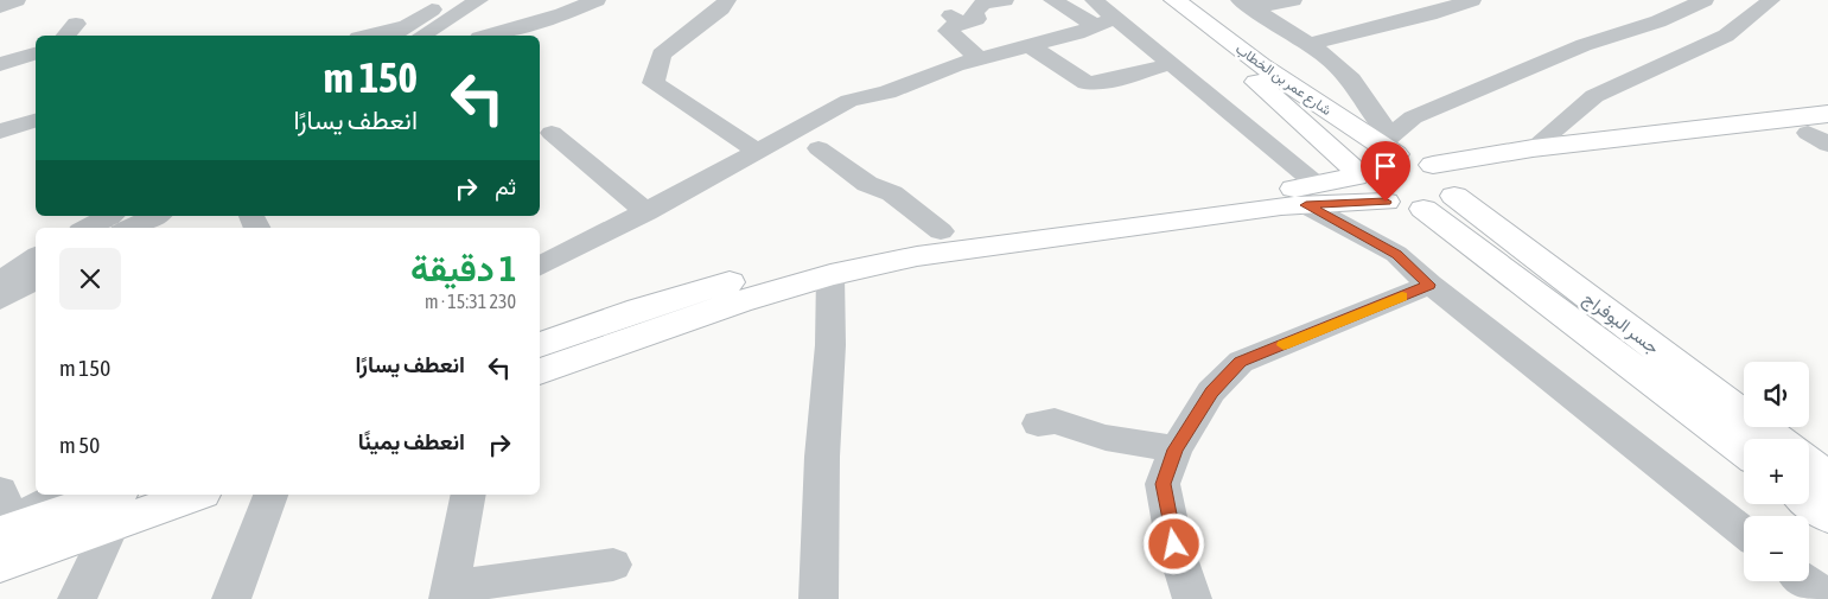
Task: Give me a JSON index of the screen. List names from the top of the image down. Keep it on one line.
{"streets":{"main road":["شارع عمر بن الخطاب","جسر البوفراج"]},"page":{"turn":["150 m","انعطف يسارًا"],"then":"ثم","heading":["1 دقيقة","230 m · 15:31"],"list":[{"name":"انعطف يسارًا","value":"150 m"},{"name":"انعطف يمينًا","value":"50 m"}],"map_buttons":["+","−"]}}
